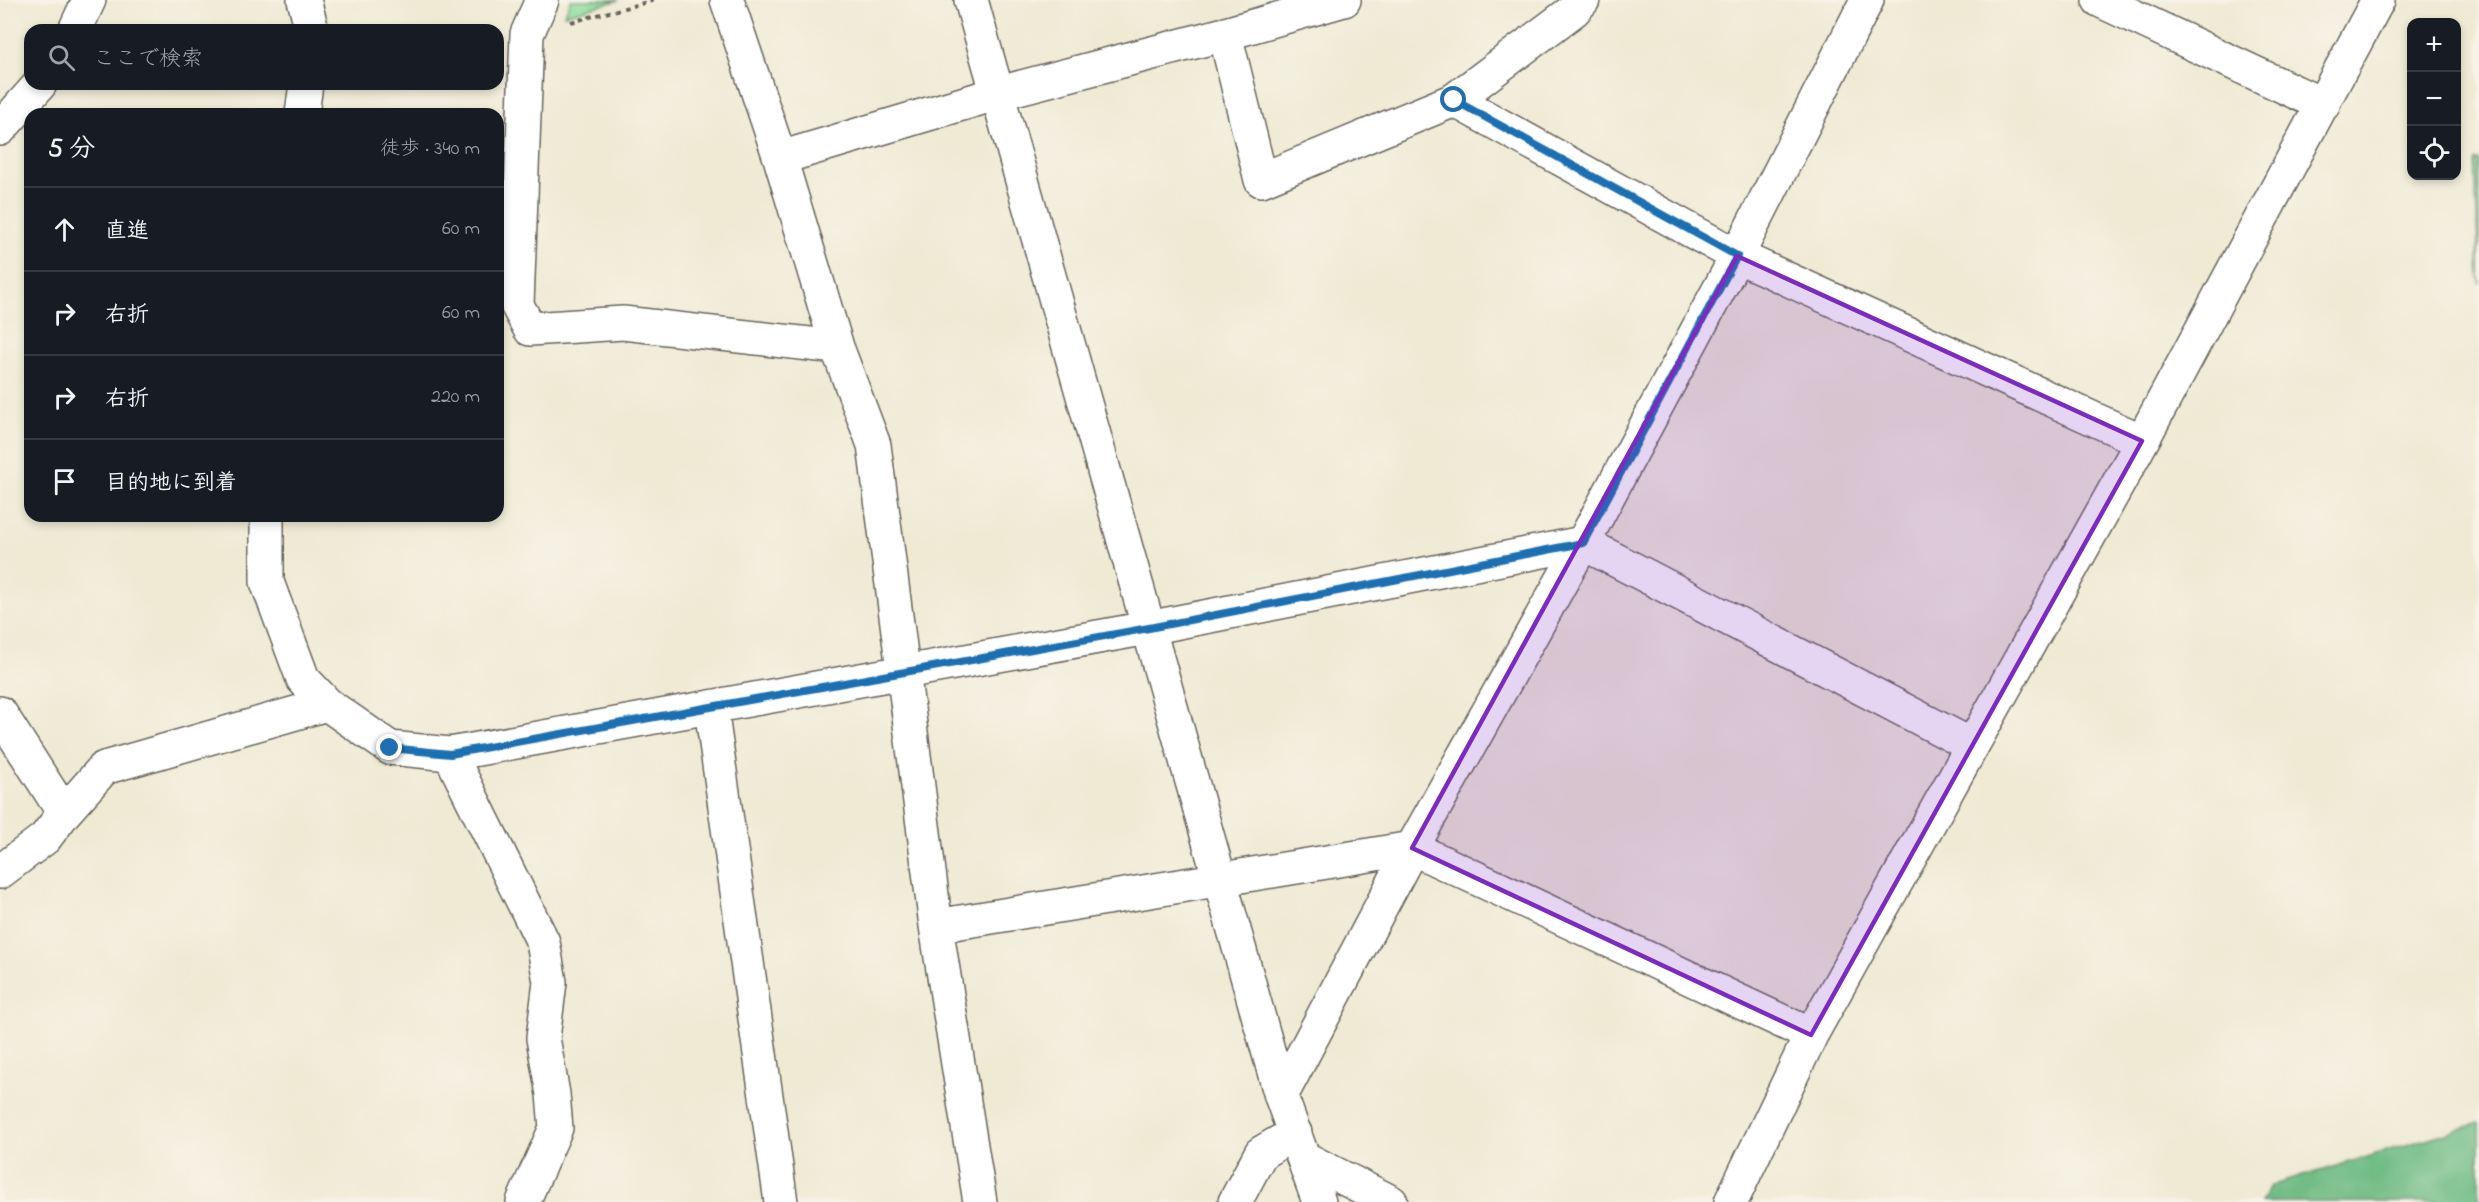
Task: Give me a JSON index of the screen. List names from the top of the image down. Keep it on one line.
{"page":{"map_buttons":["+","−"],"search":"ここで検索","heading":["5 分","徒歩 · 340 m"],"list":[["直進","60 m"],["右折","60 m"],["右折","220 m"],"目的地に到着"]}}
